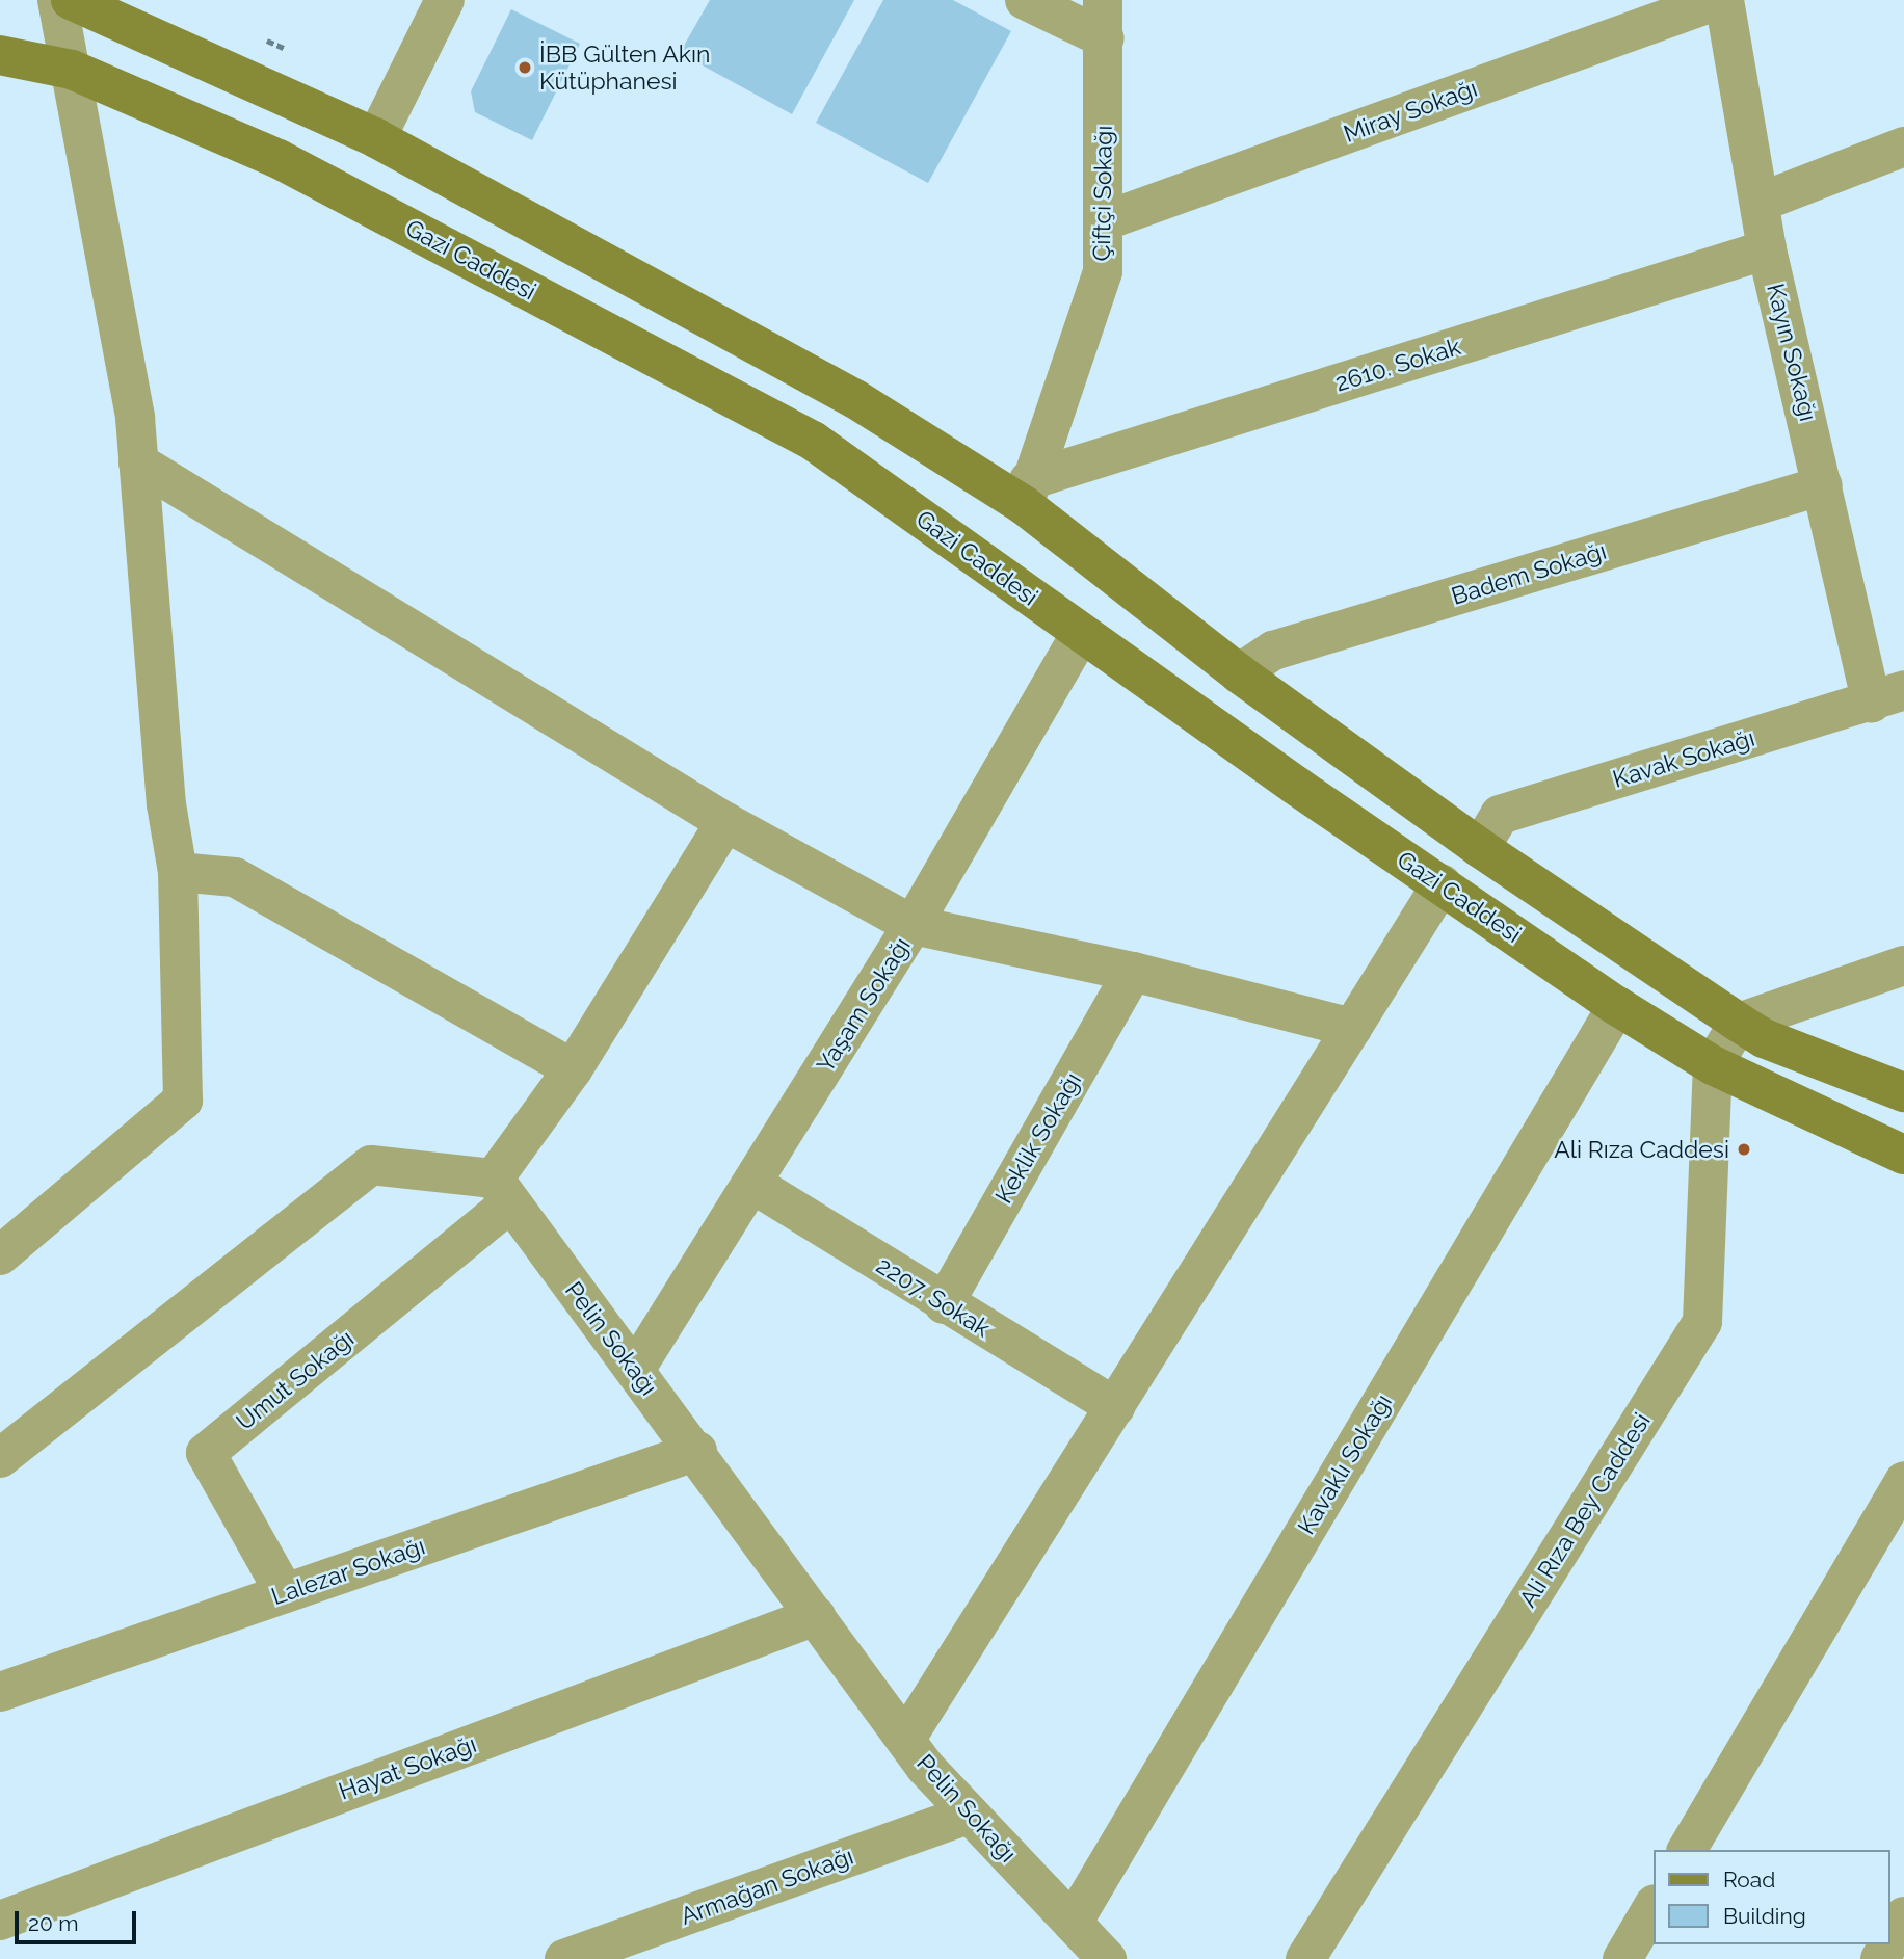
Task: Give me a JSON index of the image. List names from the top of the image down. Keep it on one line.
{"streets":{"main road":["Gazi Caddesi"],"street":["Miray Sokağı","Çiftçi Sokağı","Kayın Sokağı","2610. Sokak","Badem Sokağı","Kavak Sokağı","Yaşam Sokağı","Keklik Sokağı","2207. Sokak","Pelin Sokağı","Umut Sokağı","Kavaklı Sokağı","Ali Rıza Bey Caddesi","Lalezar Sokağı","Hayat Sokağı","Armağan Sokağı"]},"crossings":[["Miray Sokağı","Çiftçi Sokağı"],["Çiftçi Sokağı","2610. Sokak"],["Gazi Caddesi","Yaşam Sokağı"],["Gazi Caddesi","Kavaklı Sokağı"],["Gazi Caddesi","Ali Rıza Bey Caddesi"],["Kayın Sokağı","2610. Sokak"],["Kayın Sokağı","Badem Sokağı"],["Kayın Sokağı","Kavak Sokağı"],["Yaşam Sokağı","2207. Sokak"],["Yaşam Sokağı","Pelin Sokağı"],["Keklik Sokağı","2207. Sokak"],["Pelin Sokağı","Umut Sokağı"],["Pelin Sokağı","Kavaklı Sokağı"],["Pelin Sokağı","Lalezar Sokağı"],["Pelin Sokağı","Hayat Sokağı"],["Pelin Sokağı","Armağan Sokağı"],["Umut Sokağı","Lalezar Sokağı"]],"places":["İBB Gülten Akın Kütüphanesi","Ali Rıza Caddesi"],"legend":["Road","Building"],"scale_bar":"20 m"}
